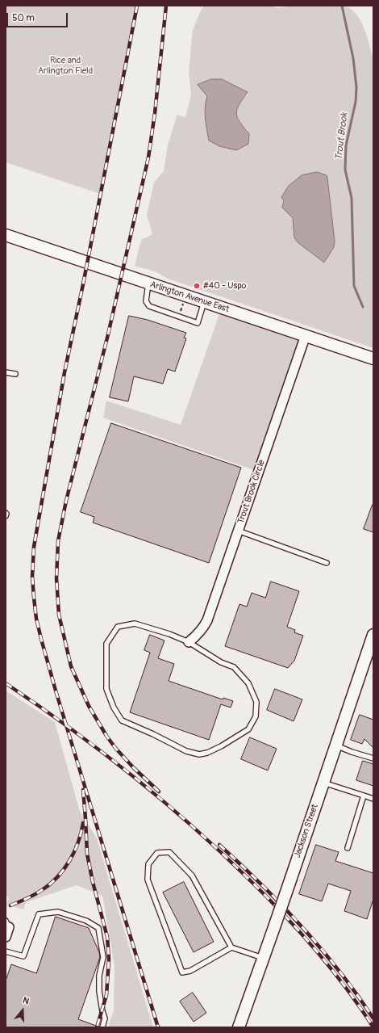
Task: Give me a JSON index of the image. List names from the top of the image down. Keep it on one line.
{"streets":{"street":["Arlington Avenue East","Trout Brook Circle","Jackson Street"]},"crossings":[["Arlington Avenue East","Trout Brook Circle"]],"water":["Trout Brook"],"parks":["Rice and Arlington Field"],"places":["#40 - Uspo"],"scale_bar":"50 m","north":"top"}
